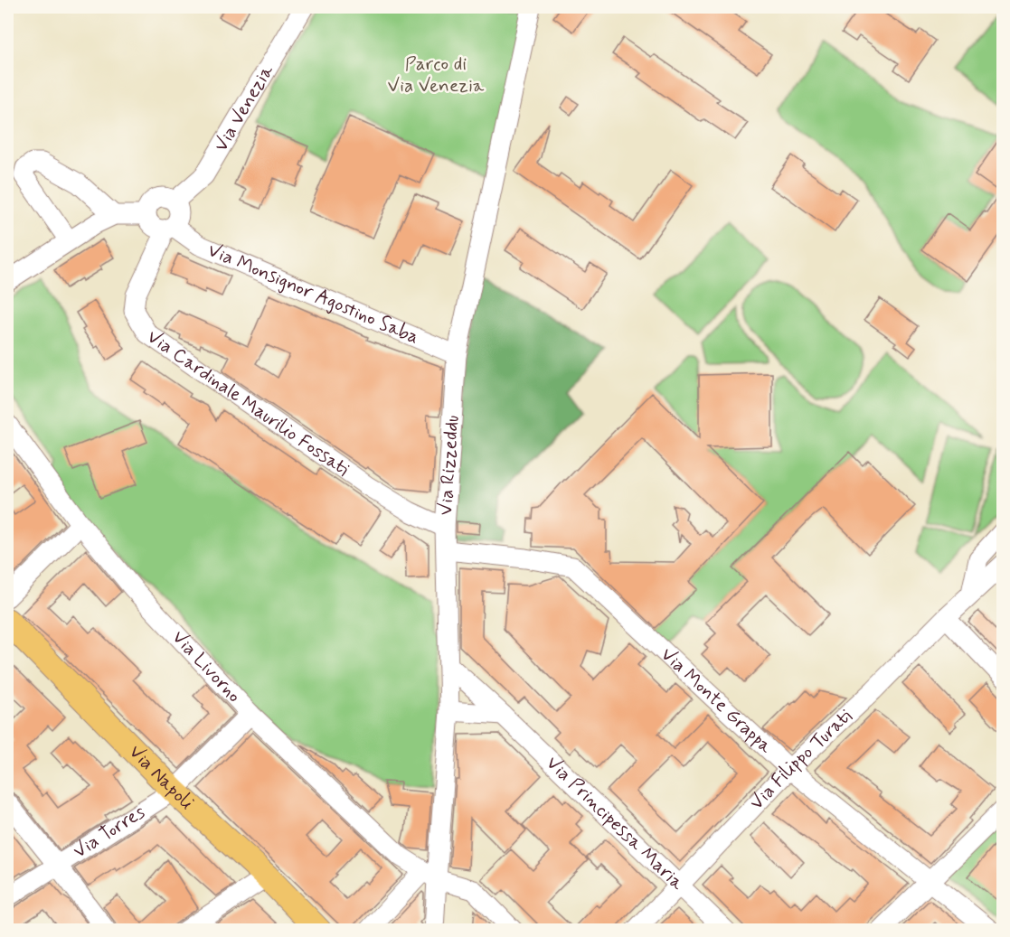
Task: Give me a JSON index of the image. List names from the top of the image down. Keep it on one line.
{"streets":{"main road":["Via Napoli"],"street":["Via Venezia","Via Monsignor Agostino Saba","Via Cardinale Maurilio Fossati","Via Rizzeddu","Via Livorno","Via Monte Grappa","Via Filippo Turati","Via Principessa Maria","Via Torres"]},"crossings":[["Via Venezia","Via Monsignor Agostino Saba"],["Via Venezia","Via Cardinale Maurilio Fossati"],["Via Monsignor Agostino Saba","Via Cardinale Maurilio Fossati"],["Via Monsignor Agostino Saba","Via Rizzeddu"],["Via Cardinale Maurilio Fossati","Via Rizzeddu"],["Via Rizzeddu","Via Livorno"],["Via Rizzeddu","Via Monte Grappa"],["Via Rizzeddu","Via Principessa Maria"],["Via Livorno","Via Torres"],["Via Monte Grappa","Via Filippo Turati"],["Via Filippo Turati","Via Principessa Maria"],["Via Napoli","Via Torres"]],"parks":["Parco di Via Venezia"]}
